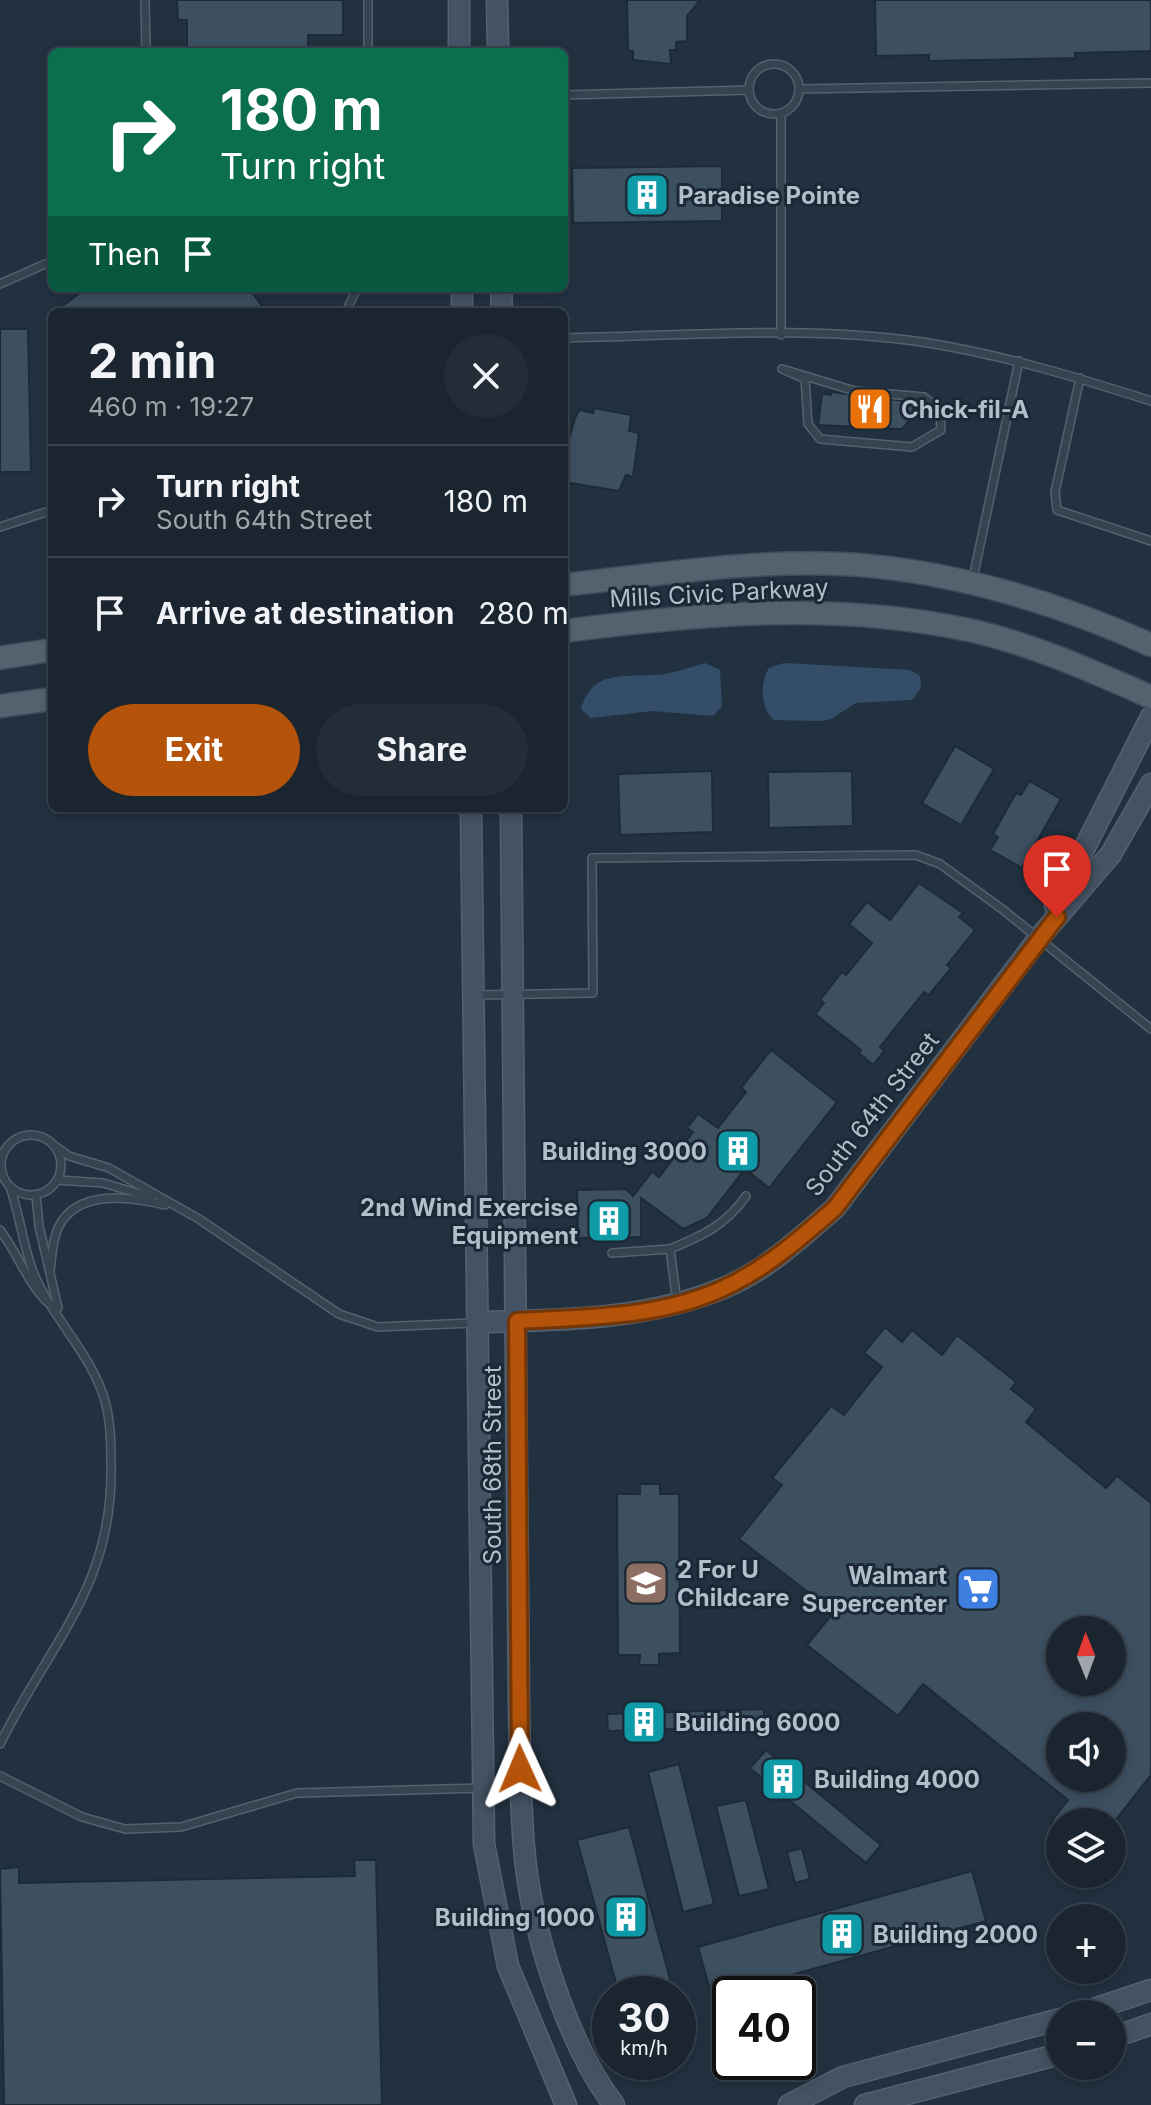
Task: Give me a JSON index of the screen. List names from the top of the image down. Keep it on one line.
{"streets":{"main road":["Mills Civic Parkway"],"street":["South 64th Street","South 68th Street"]},"crossings":[["South 64th Street","South 68th Street"]],"places":{"building":["Paradise Pointe","Building 3000","2nd Wind Exercise Equipment","Building 6000","Building 4000","Building 1000","Building 2000"],"restaurant":["Chick-fil-A"],"school or university":["2 For U Childcare"],"supermarket":["Walmart Supercenter"]},"north":"top","page":{"turn":["180 m","Turn right"],"then":"Then","heading":["2 min","460 m · 19:27"],"list":[{"name":"Turn right","note":"South 64th Street","value":"180 m"},{"name":"Arrive at destination","value":"280 m"}],"buttons":["Exit","Share"],"map_buttons":["+","−"],"speed":"30 km/h","limit":"40"}}
